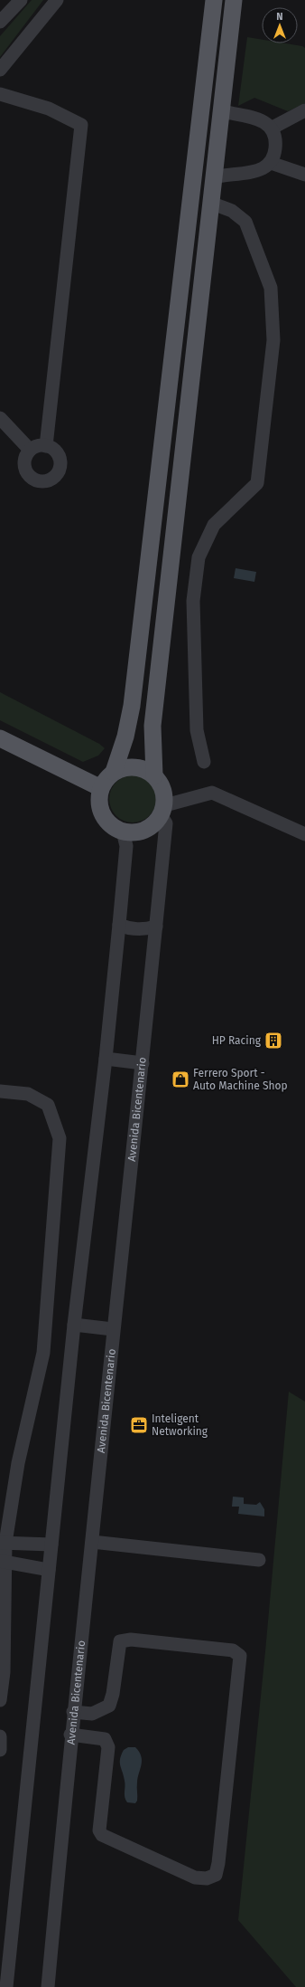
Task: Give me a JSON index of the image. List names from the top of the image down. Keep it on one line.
{"streets":{"street":["Avenida Bicentenario"]},"places":{"building":["HP Racing"],"shop":["Ferrero Sport - Auto Machine Shop"],"office":["Inteligent Networking"]},"north":"top"}
